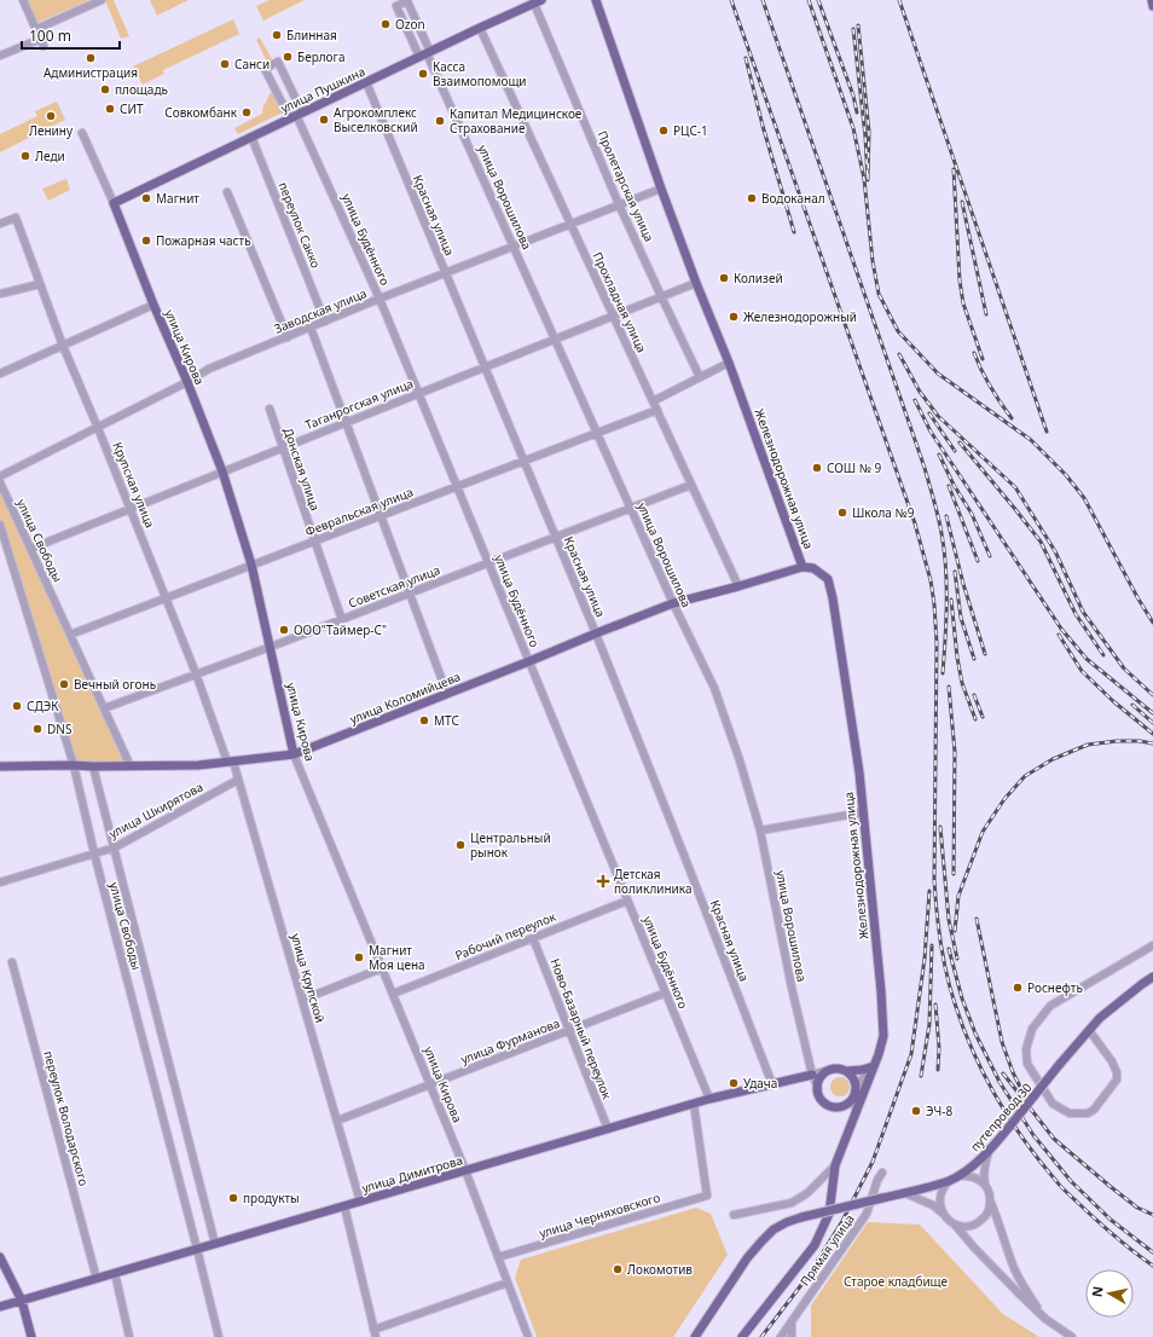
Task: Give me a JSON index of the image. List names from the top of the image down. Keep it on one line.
{"streets":{"main road":["улица Пушкина","улица Кирова","Железнодорожная улица","улица Коломийцева","путепровод 30","улица Димитрова"],"street":["Пролетарская улица","улица Ворошилова","Красная улица","переулок Сакко","улица Будённого","Прохладная улица","Заводская улица","Таганрогская улица","Донская улица","Крупская улица","Февральская улица","улица Свободы","Советская улица","улица Шкирятова","Рабочий переулок","улица Крупской","Ново-Базарный переулок","улица Фурманова","переулок Володарского","улица Черняховского","Прямая улица"]},"crossings":[["улица Пушкина","Пролетарская улица"],["улица Пушкина","улица Ворошилова"],["улица Пушкина","Красная улица"],["улица Пушкина","переулок Сакко"],["улица Пушкина","улица Будённого"],["улица Пушкина","Прохладная улица"],["улица Пушкина","улица Кирова"],["Пролетарская улица","Заводская улица"],["Пролетарская улица","Таганрогская улица"],["улица Ворошилова","Заводская улица"],["улица Ворошилова","Таганрогская улица"],["улица Ворошилова","Февральская улица"],["улица Ворошилова","Советская улица"],["улица Ворошилова","улица Коломийцева"],["улица Ворошилова","улица Димитрова"],["Красная улица","Заводская улица"],["Красная улица","Таганрогская улица"],["Красная улица","Февральская улица"],["Красная улица","Советская улица"],["Красная улица","улица Коломийцева"],["Красная улица","улица Димитрова"],["переулок Сакко","Заводская улица"],["улица Будённого","Заводская улица"],["улица Будённого","Таганрогская улица"],["улица Будённого","Февральская улица"],["улица Будённого","Советская улица"],["улица Будённого","улица Коломийцева"],["улица Будённого","Рабочий переулок"],["улица Будённого","улица Фурманова"],["улица Будённого","улица Димитрова"],["Прохладная улица","Заводская улица"],["Прохладная улица","Таганрогская улица"],["Прохладная улица","Февральская улица"],["Прохладная улица","Советская улица"],["Прохладная улица","улица Коломийцева"],["Заводская улица","улица Кирова"],["Заводская улица","Железнодорожная улица"],["Заводская улица","Крупская улица"],["улица Кирова","Таганрогская улица"],["улица Кирова","Февральская улица"],["улица Кирова","Советская улица"],["улица Кирова","улица Коломийцева"],["улица Кирова","Рабочий переулок"],["улица Кирова","улица Фурманова"],["улица Кирова","улица Димитрова"],["улица Кирова","улица Черняховского"],["Таганрогская улица","Донская улица"],["Таганрогская улица","Железнодорожная улица"],["Таганрогская улица","Крупская улица"],["Таганрогская улица","улица Свободы"],["Донская улица","Февральская улица"],["Донская улица","Советская улица"],["Железнодорожная улица","улица Коломийцева"],["Крупская улица","Февральская улица"],["Крупская улица","Советская улица"],["Крупская улица","улица Коломийцева"],["Крупская улица","улица Крупской"],["Февральская улица","улица Свободы"],["улица Свободы","Советская улица"],["улица Свободы","улица Коломийцева"],["улица Свободы","улица Шкирятова"],["улица Свободы","улица Димитрова"],["улица Коломийцева","улица Крупской"],["улица Шкирятова","улица Крупской"],["Рабочий переулок","Ново-Базарный переулок"],["улица Крупской","улица Фурманова"],["улица Крупской","улица Димитрова"],["Ново-Базарный переулок","улица Фурманова"],["Ново-Базарный переулок","улица Димитрова"],["переулок Володарского","улица Димитрова"],["улица Димитрова","улица Черняховского"]],"parks":["Старое кладбище"],"places":{"other":["Ozon","Блинная","Берлога","Администрация","Санси","Касса Взаимопомощи","площадь","СИТ","Совкомбанк","Ленину","Агрокомплекс Выселковский","Капитал Медицинское Страхование","РЦС-1","Леди","Магнит","Водоканал","Пожарная часть","Колизей","Железнодорожный","СОШ № 9","Школа №9","ООО\"Таймер-С\"","Вечный огонь","СДЭК","МТС","DNS","Центральный рынок","Магнит Моя цена","Роснефть","Удача","ЭЧ-8","продукты","Локомотив"],"health":["Детская поликлиника"]},"scale_bar":"100 m","north":"left"}
